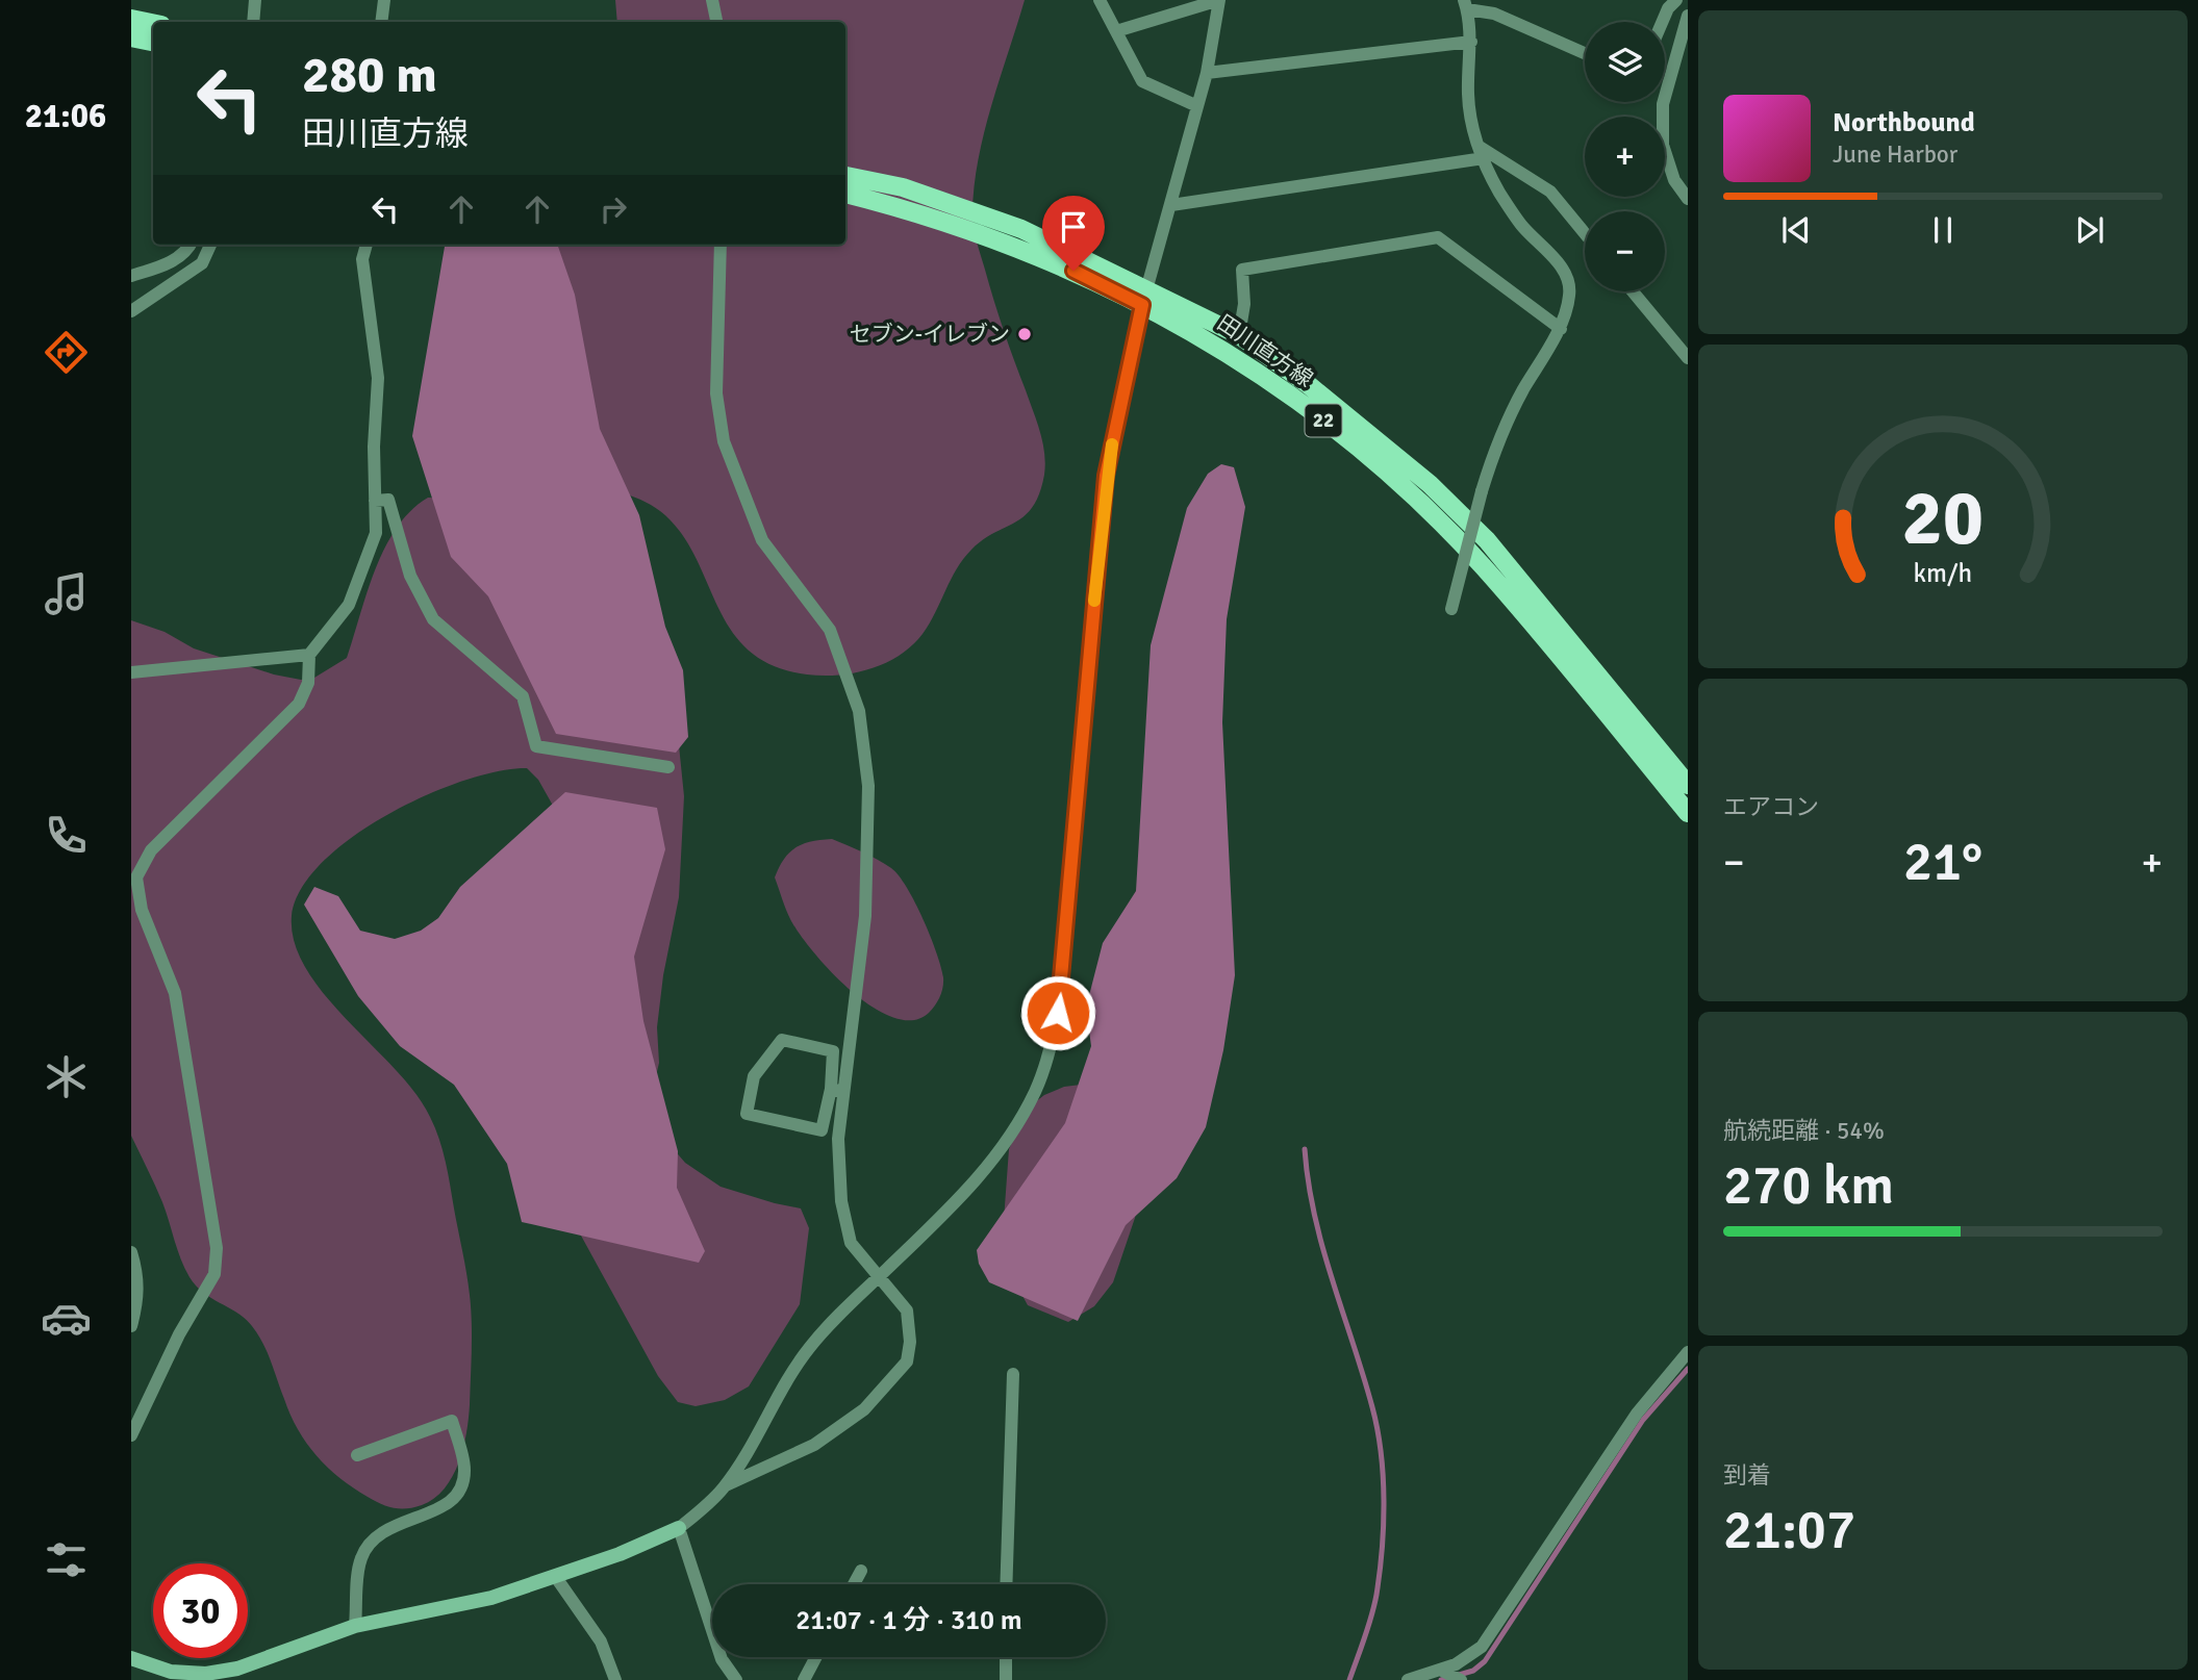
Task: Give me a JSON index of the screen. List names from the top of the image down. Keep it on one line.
{"streets":{"main road":["田川直方線","22"]},"places":["セブン-イレブン"],"page":{"tabs":"21:06","map_buttons":["+","−"],"turn":["280 m","田川直方線"],"song":["Northbound","June Harbor"],"tile":["エアコン",["航続距離 · 54%","270 km"],["到着","21:07"]],"heat":["−","21°","+"],"limit":"30","trip":"21:07 · 1 分 · 310 m","gauge":["20","km/h"]}}
